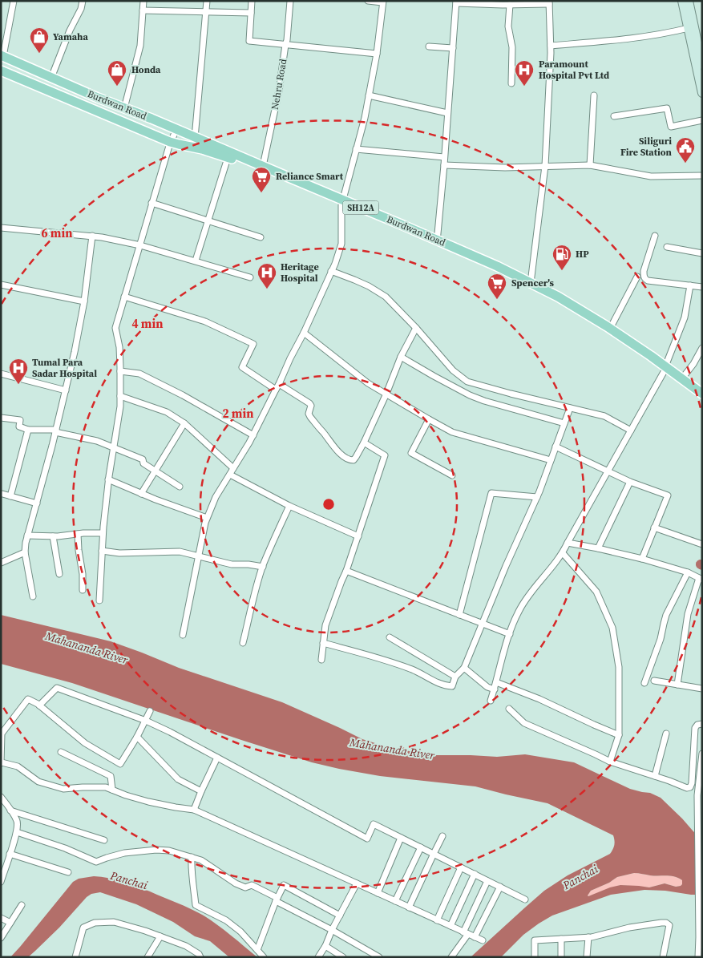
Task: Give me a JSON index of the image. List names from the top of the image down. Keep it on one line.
{"streets":{"main road":["Burdwan Road","SH12A"],"street":["Nehru Road"]},"crossings":[["Nehru Road","Burdwan Road"]],"water":["Mahananda River","Panchai"],"places":{"shop":["Yamaha","Honda"],"hospital":["Paramount Hospital Pvt Ltd","Heritage Hospital","Tumal Para Sadar Hospital"],"public building":["Siliguri Fire Station"],"supermarket":["Reliance Smart","Spencer's"],"fuel station":["HP"]},"rings":["6 min","4 min","2 min"]}
